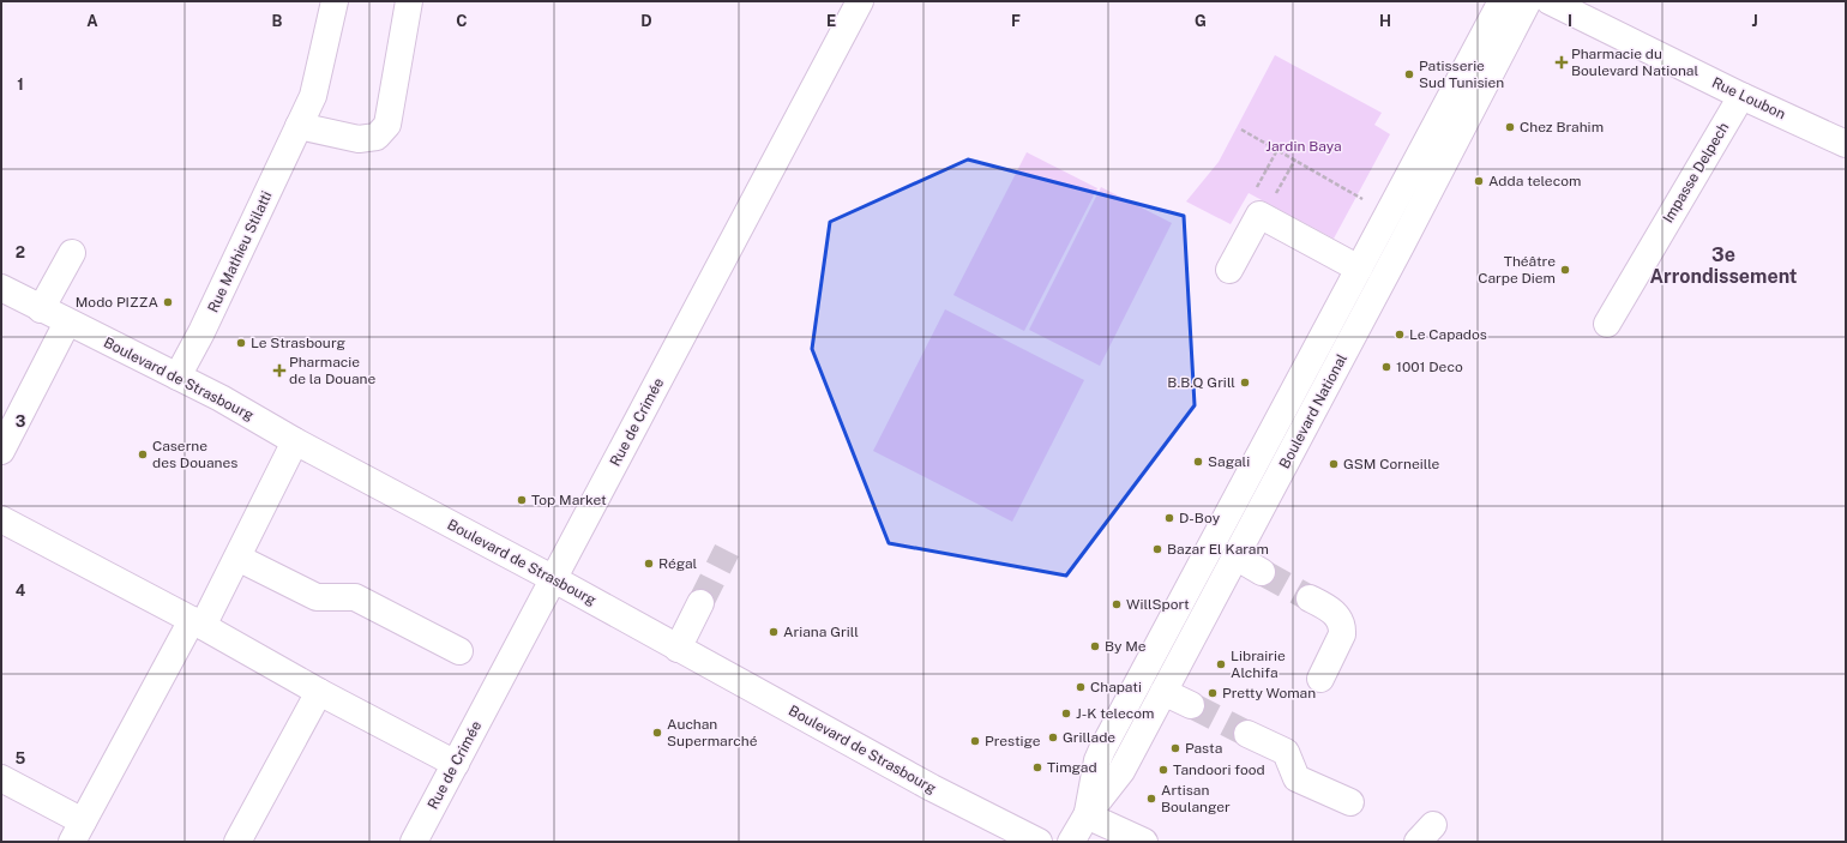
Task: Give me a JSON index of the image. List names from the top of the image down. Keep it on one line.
{"streets":{"street":["Rue Loubon","Impasse Delpech","Rue Mathieu Stilatti","Boulevard de Strasbourg","Boulevard National","Rue de Crimée"]},"crossings":[["Rue Loubon","Impasse Delpech"],["Rue Mathieu Stilatti","Boulevard de Strasbourg"],["Boulevard de Strasbourg","Rue de Crimée"]],"districts":["3e Arrondissement"],"parks":["Jardin Baya"],"places":{"health":["Pharmacie du Boulevard National","Pharmacie de la Douane"],"other":["Patisserie Sud Tunisien","Chez Brahim","Adda telecom","Théâtre Carpe Diem","Modo PIZZA","Le Capados","Le Strasbourg","1001 Deco","B.B.Q Grill","Caserne des Douanes","Sagali","GSM Corneille","Top Market","D-Boy","Bazar El Karam","Régal","WillSport","Ariana Grill","By Me","Librairie Alchifa","Chapati","Pretty Woman","J-K telecom","Auchan Supermarché","Grillade","Prestige","Pasta","Timgad","Tandoori food","Artisan Boulanger"]},"grid":{"columns":["A","B","C","D","E","F","G","H","I","J"],"rows":["1","2","3","4","5"]}}
